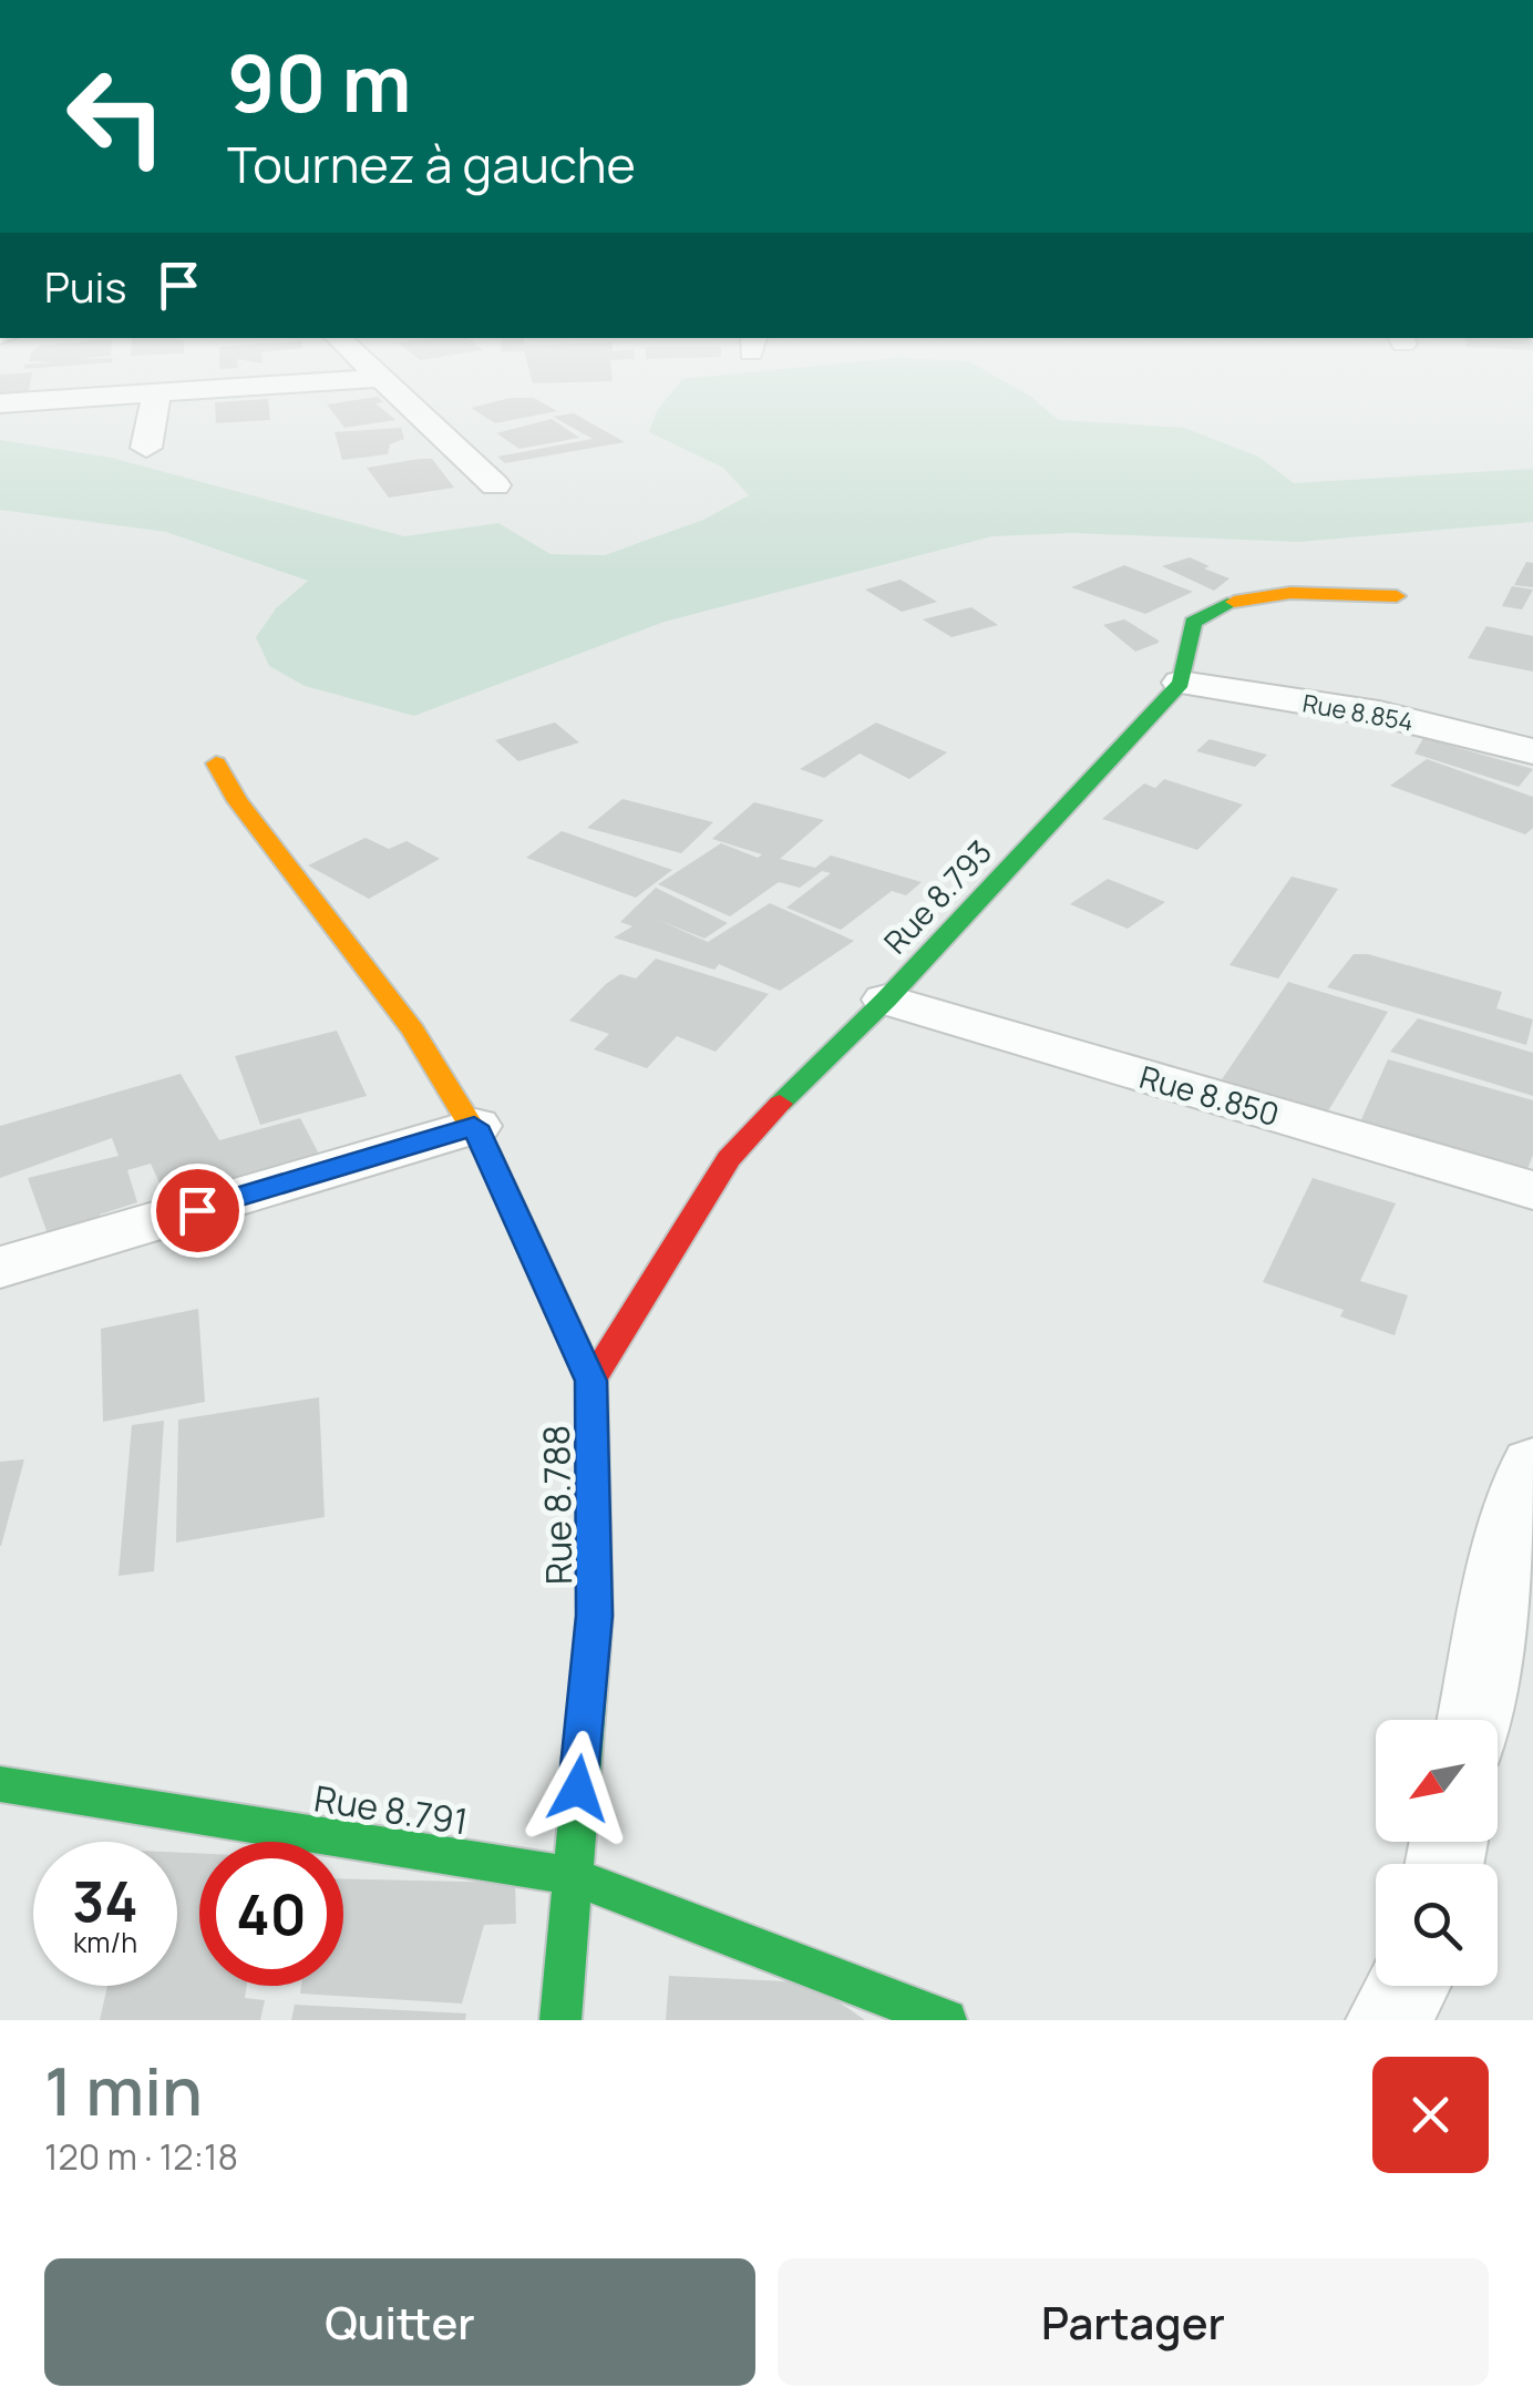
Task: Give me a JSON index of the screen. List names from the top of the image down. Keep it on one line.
{"streets":{"street":["Rue 8.854","Rue 8.793","Rue 8.850","Rue 8.788","Rue 8.791"]},"crossings":[["Rue 8.854","Rue 8.793"],["Rue 8.793","Rue 8.850"],["Rue 8.793","Rue 8.788"],["Rue 8.788","Rue 8.791"]],"north":"bottom left","page":{"turn":["90 m","Tournez à gauche"],"then":"Puis","speed":"34 km/h","limit":"40","heading":["1 min","120 m · 12:18"],"buttons":["Quitter","Partager"]}}
